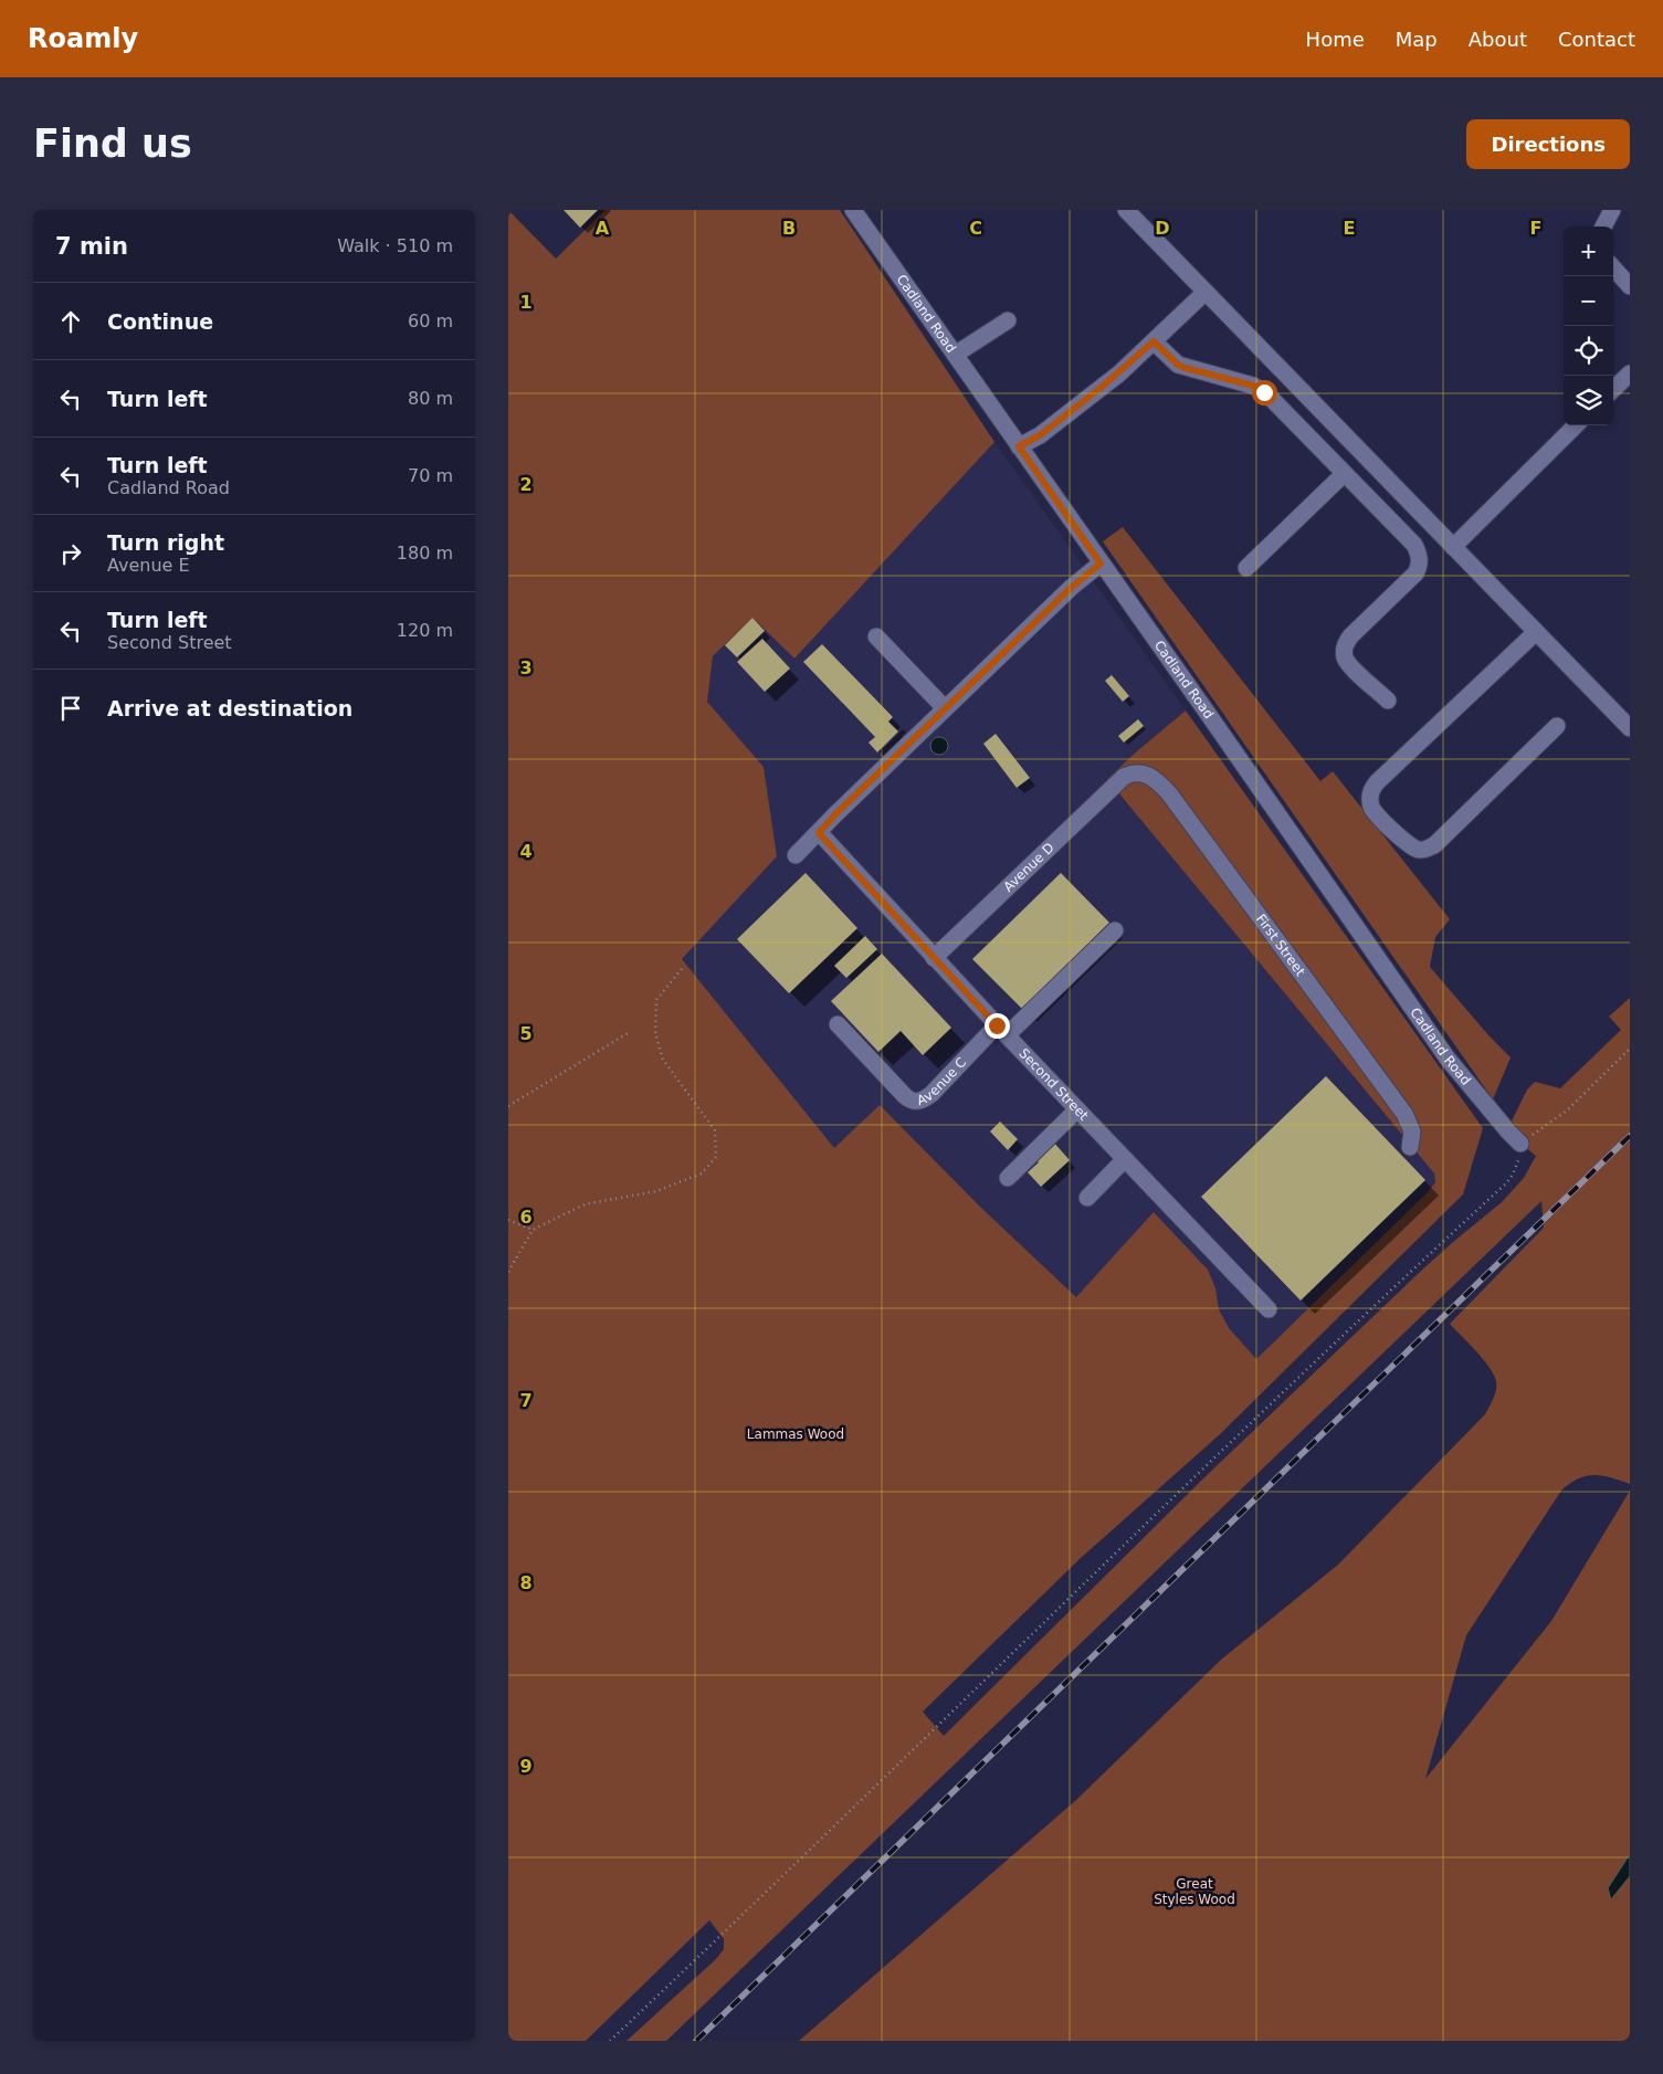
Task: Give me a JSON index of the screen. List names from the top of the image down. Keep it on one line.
{"streets":{"street":["Cadland Road","Avenue D","First Street","Avenue C","Second Street"]},"crossings":[["Avenue D","First Street"],["Avenue D","Second Street"],["Avenue C","Second Street"]],"parks":["Lammas Wood","Great Styles Wood"],"page":{"header":"Roamly","nav":["Home","Map","About","Contact"],"buttons":"Directions","title":"Find us","heading":["7 min","Walk · 510 m"],"map_buttons":["+","−"],"list":[["Continue","60 m"],["Turn left","80 m"],["Turn left","Cadland Road","70 m"],["Turn right","Avenue E","180 m"],["Turn left","Second Street","120 m"],"Arrive at destination"]},"grid":{"columns":["A","B","C","D","E","F"],"rows":["1","2","3","4","5","6","7","8","9"]}}
